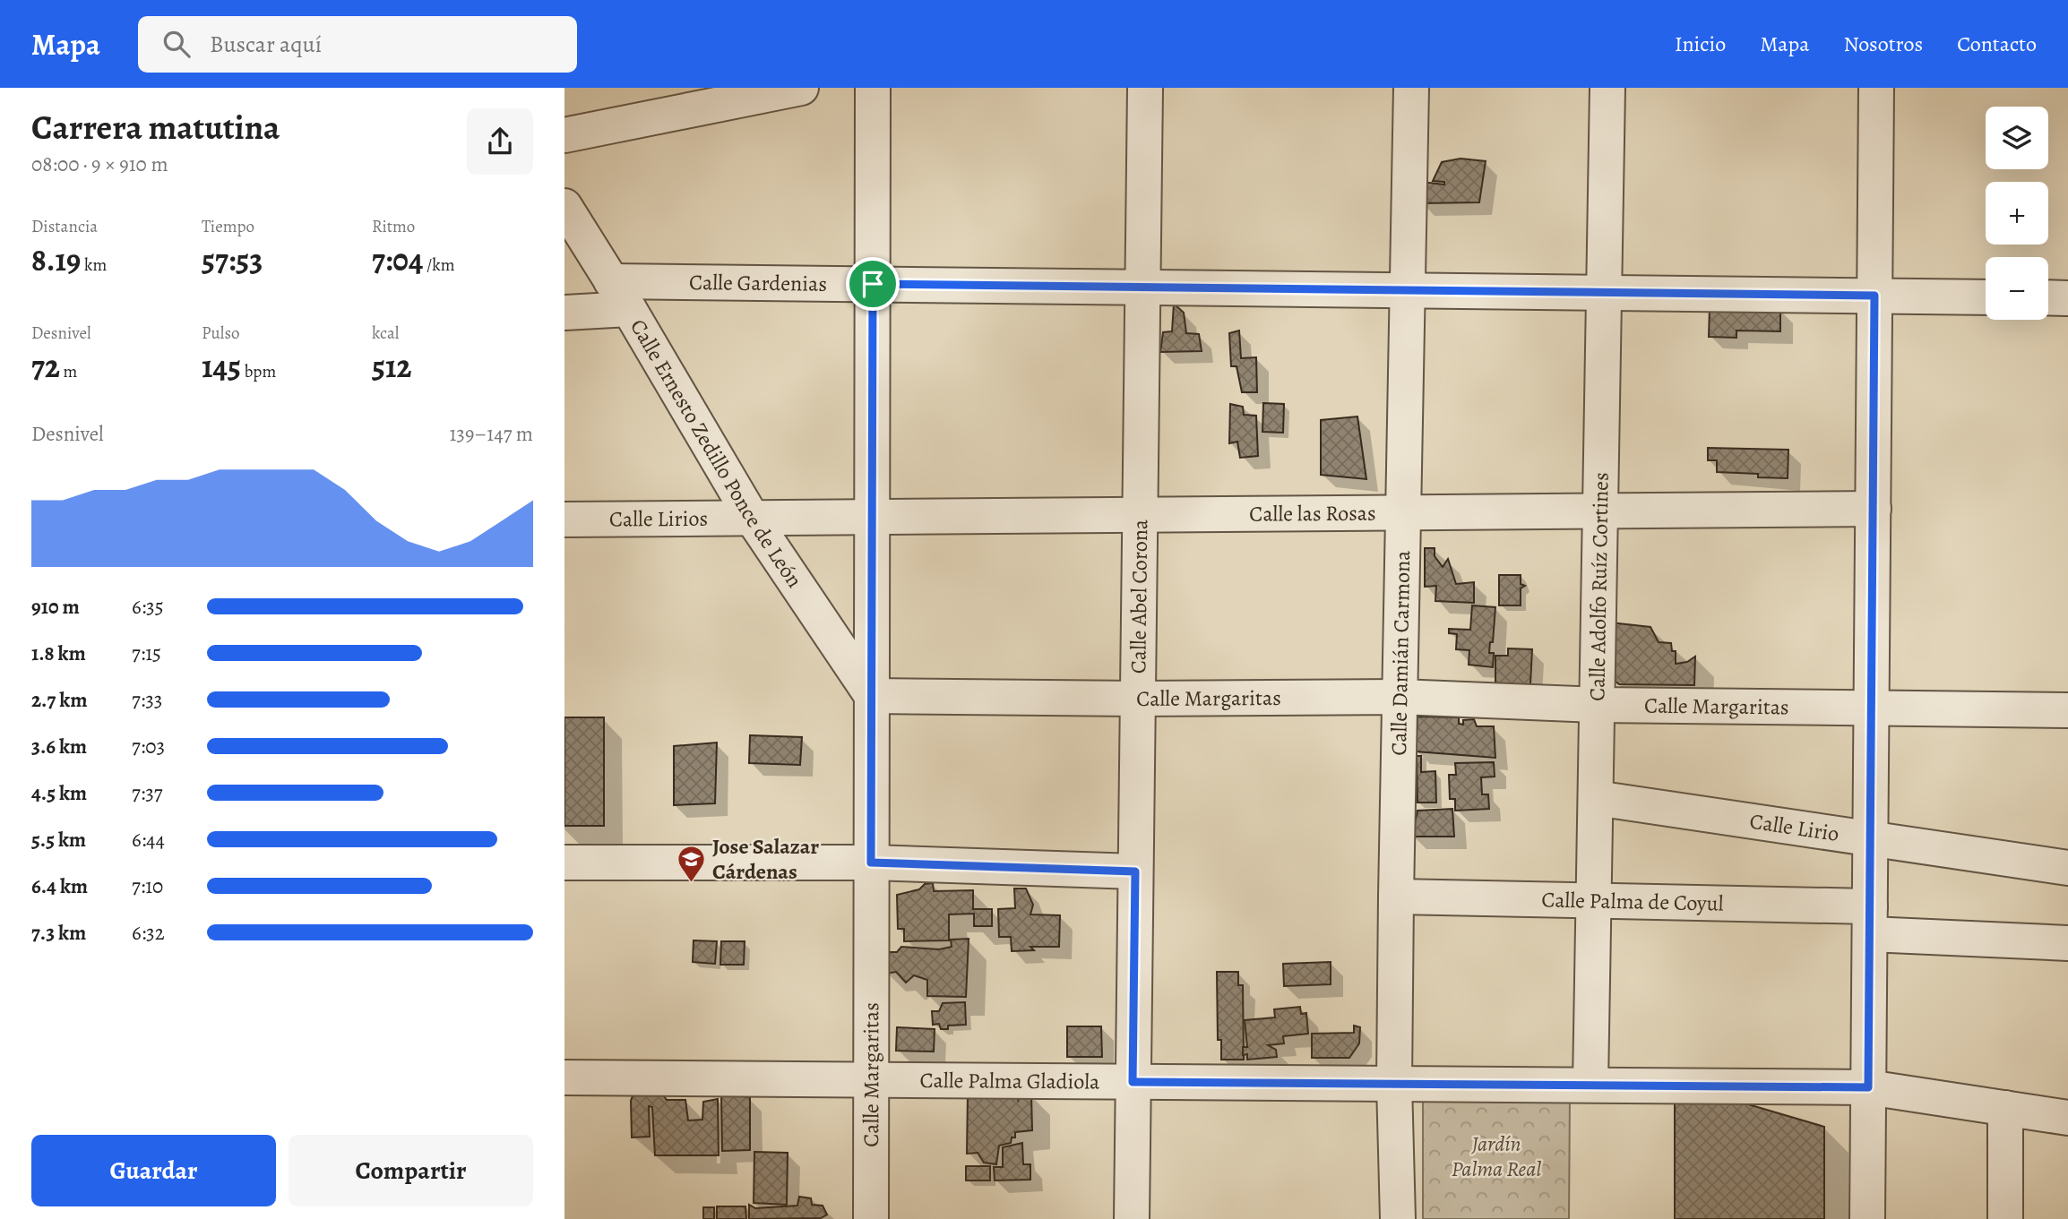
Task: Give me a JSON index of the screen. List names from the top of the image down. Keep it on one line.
{"streets":{"street":["Calle Gardenias","Calle Ernesto Zedillo Ponce de León","Calle las Rosas","Calle Lirios","Calle Adolfo Ruíz Cortines","Calle Abel Corona","Calle Damián Carmona","Calle Margaritas","Calle Lirio","Calle Palma de Coyul","Calle Palma Gladiola"]},"crossings":[["Calle Gardenias","Calle Ernesto Zedillo Ponce de León"],["Calle Gardenias","Calle Adolfo Ruíz Cortines"],["Calle Gardenias","Calle Abel Corona"],["Calle Gardenias","Calle Damián Carmona"],["Calle Ernesto Zedillo Ponce de León","Calle las Rosas"],["Calle Ernesto Zedillo Ponce de León","Calle Lirios"],["Calle Ernesto Zedillo Ponce de León","Calle Margaritas"],["Calle las Rosas","Calle Lirios"],["Calle las Rosas","Calle Adolfo Ruíz Cortines"],["Calle las Rosas","Calle Abel Corona"],["Calle las Rosas","Calle Damián Carmona"],["Calle Adolfo Ruíz Cortines","Calle Margaritas"],["Calle Adolfo Ruíz Cortines","Calle Lirio"],["Calle Adolfo Ruíz Cortines","Calle Palma de Coyul"],["Calle Adolfo Ruíz Cortines","Calle Palma Gladiola"],["Calle Abel Corona","Calle Margaritas"],["Calle Abel Corona","Calle Palma Gladiola"],["Calle Damián Carmona","Calle Margaritas"],["Calle Damián Carmona","Calle Palma de Coyul"],["Calle Damián Carmona","Calle Palma Gladiola"],["Calle Margaritas","Calle Palma Gladiola"]],"parks":["Jardín Palma Real"],"places":{"school or university":["Jose Salazar Cárdenas"]},"page":{"header":"Mapa","search":"Buscar aquí","nav":["Inicio","Mapa","Nosotros","Contacto"],"heading":["Carrera matutina","08:00 · 9 × 910 m"],"map_buttons":["+","−"],"stats":[["Distancia","8.19 km"],["Tiempo","57:53"],["Ritmo","7:04 /km"],["Desnivel","72 m"],["Pulso","145 bpm"],["kcal","512"]],"chart":["Desnivel","139–147 m"],"list":[{"name":"910 m","note":"6:35"},{"name":"1.8 km","note":"7:15"},{"name":"2.7 km","note":"7:33"},{"name":"3.6 km","note":"7:03"},{"name":"4.5 km","note":"7:37"},{"name":"5.5 km","note":"6:44"},{"name":"6.4 km","note":"7:10"},{"name":"7.3 km","note":"6:32"}],"buttons":["Guardar","Compartir"]}}
